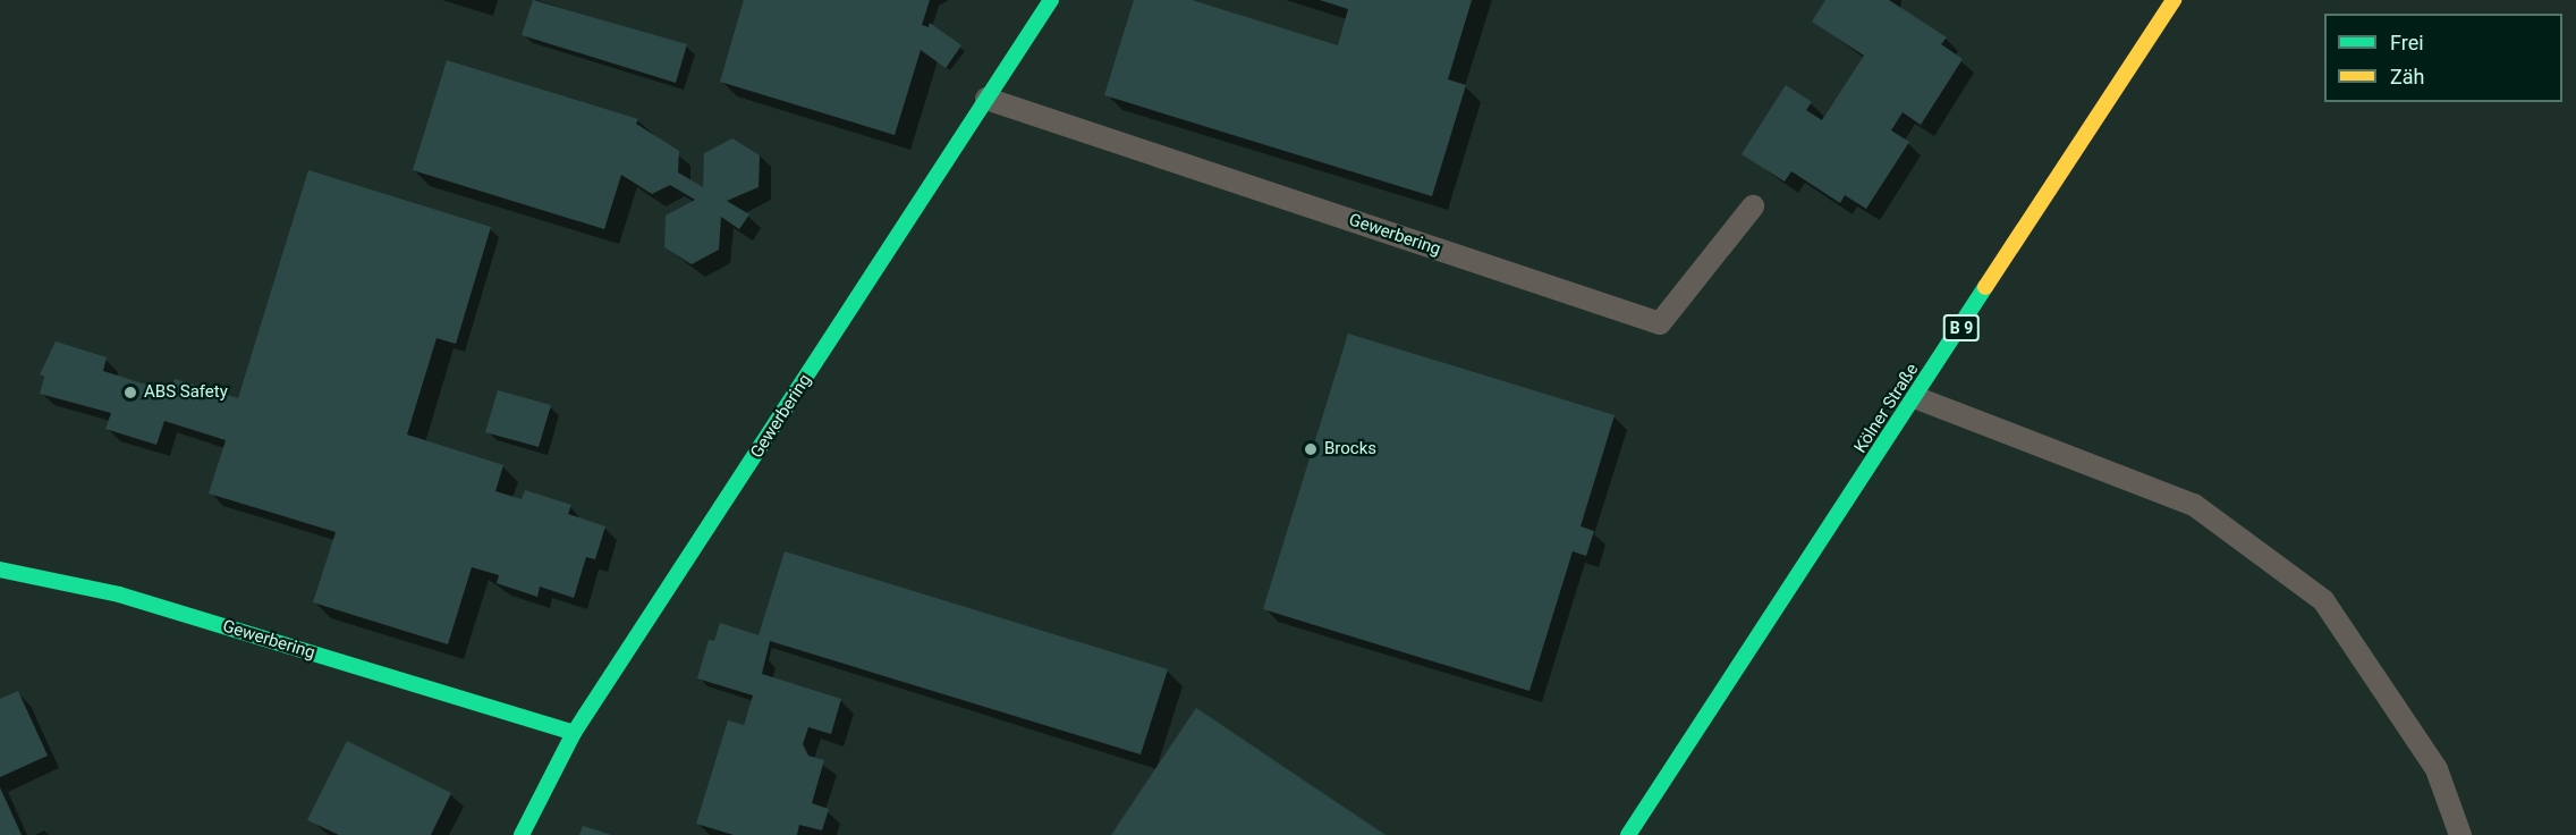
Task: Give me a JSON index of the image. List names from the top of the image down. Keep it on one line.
{"streets":{"street":["Gewerbering","B 9","Kölner Straße"]},"places":["ABS Safety","Brocks"],"legend":["Frei","Zäh"]}
